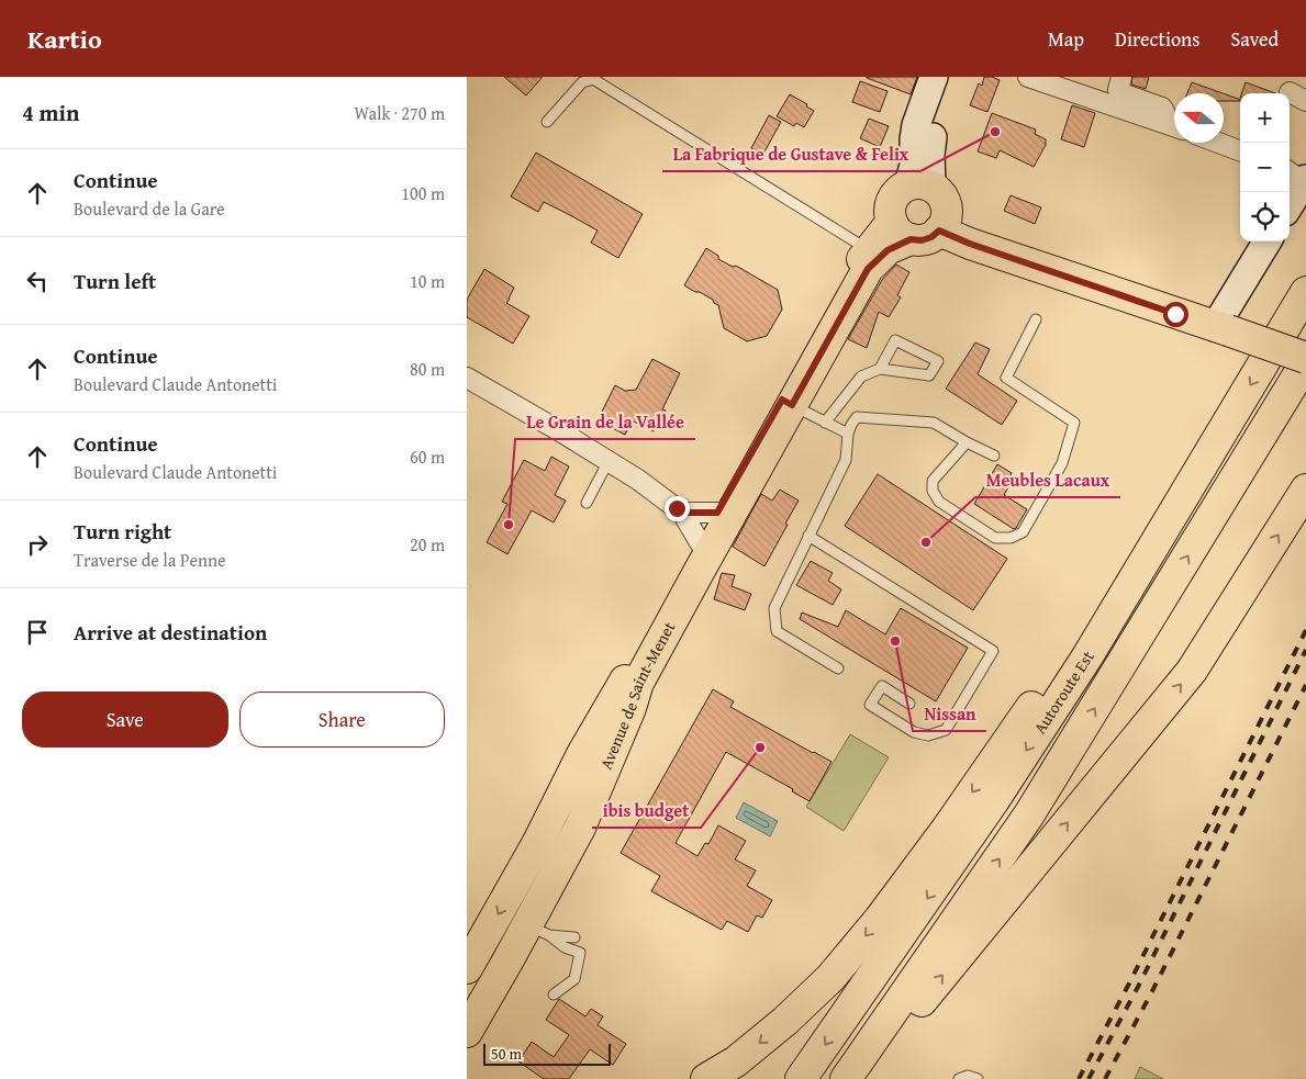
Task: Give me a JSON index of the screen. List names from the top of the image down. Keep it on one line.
{"streets":{"main road":["Autoroute Est","Avenue de Saint-Menet"]},"places":["La Fabrique de Gustave & Felix","Le Grain de la Vallée","Meubles Lacaux","Nissan","ibis budget"],"scale_bar":"50 m","north":"left","page":{"header":"Kartio","nav":["Map","Directions","Saved"],"heading":["4 min","Walk · 270 m"],"map_buttons":["+","−"],"list":[["Continue","Boulevard de la Gare","100 m"],["Turn left","10 m"],["Continue","Boulevard Claude Antonetti","80 m"],["Continue","Boulevard Claude Antonetti","60 m"],["Turn right","Traverse de la Penne","20 m"],"Arrive at destination"],"buttons":["Save","Share"],"scale":"50 m"}}
